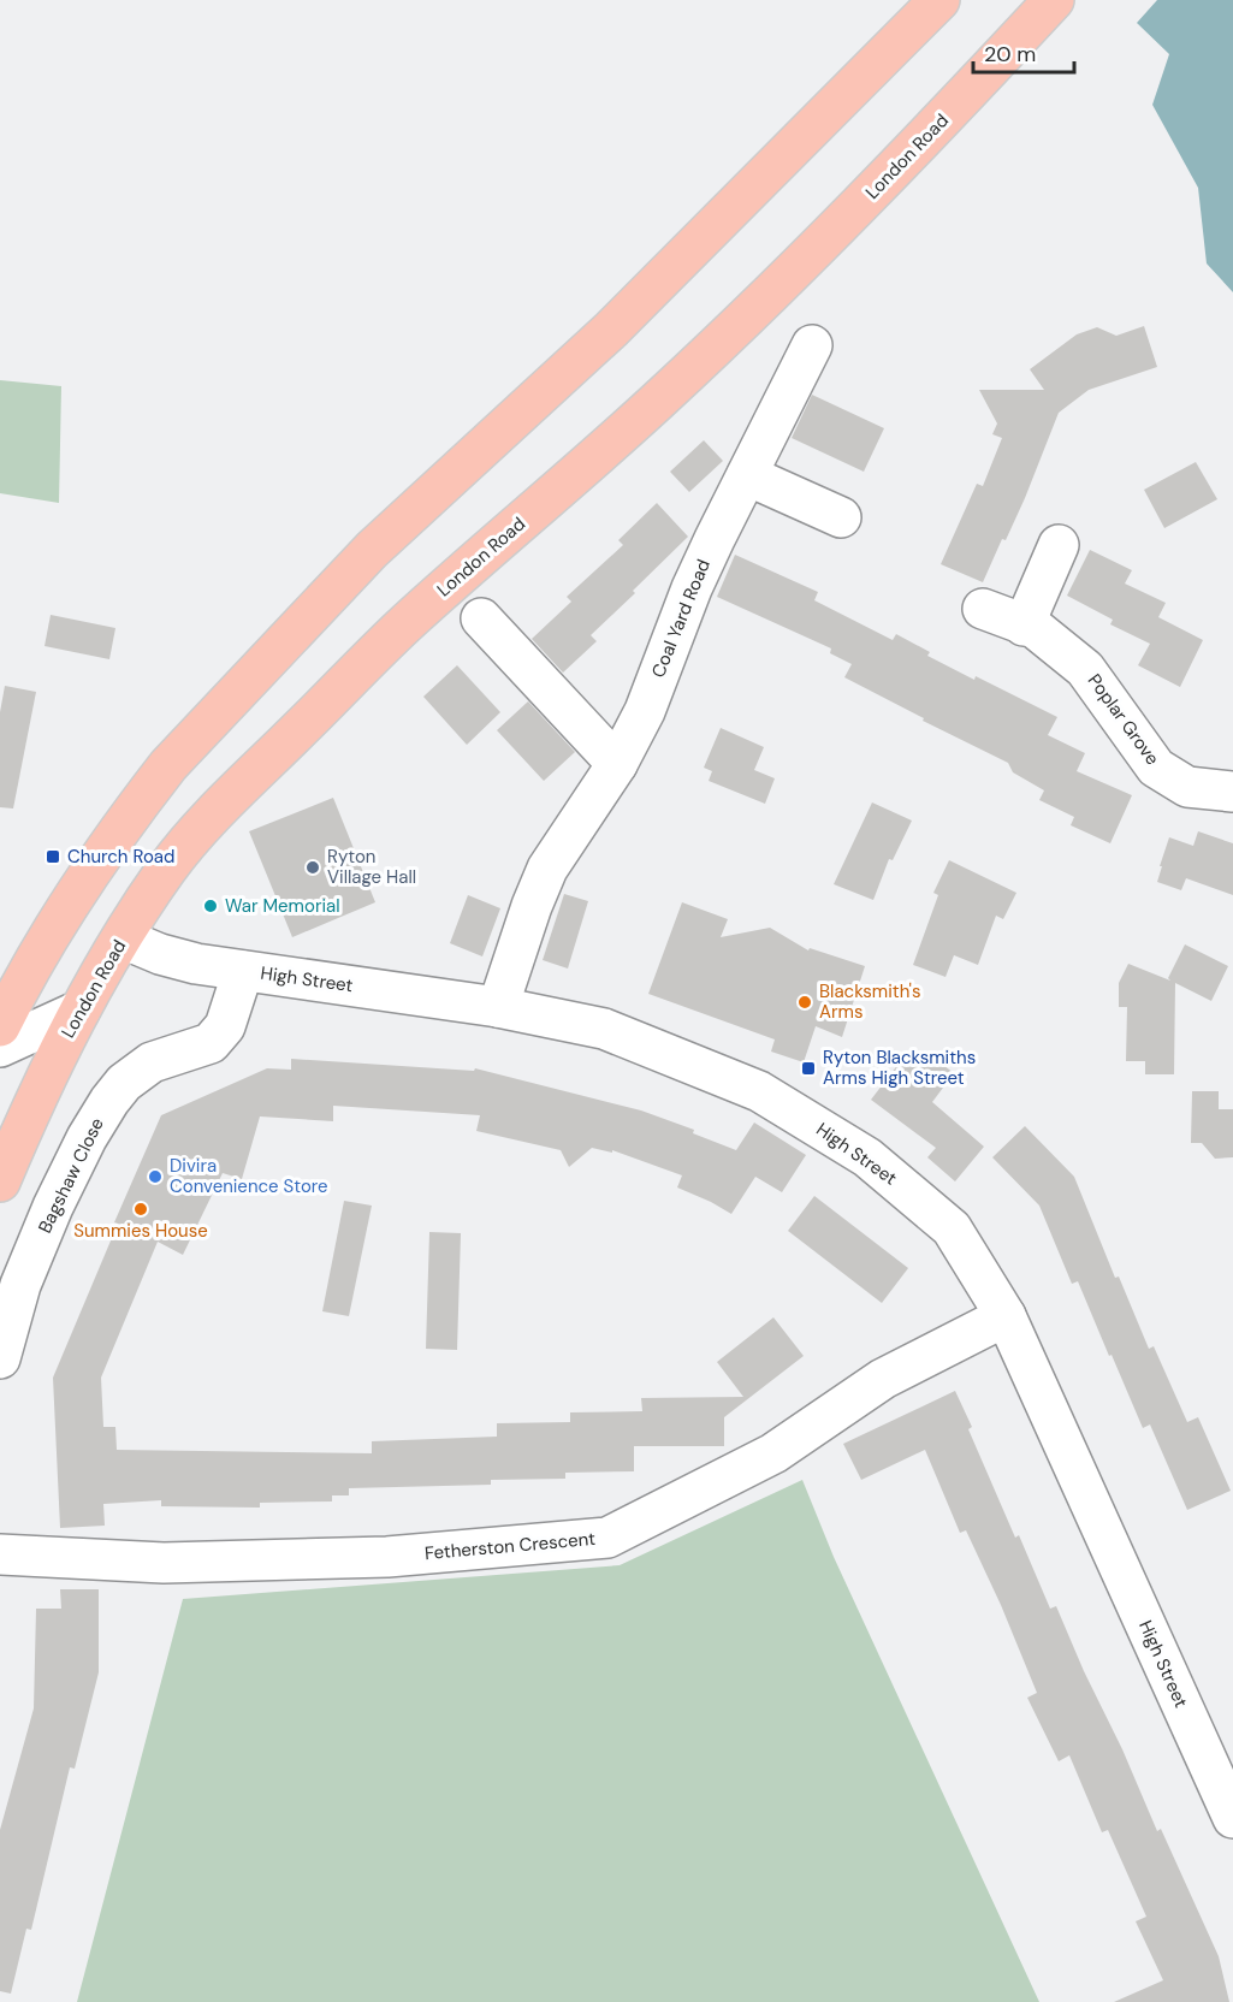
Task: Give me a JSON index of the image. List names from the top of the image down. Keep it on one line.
{"streets":{"highway":["London Road"],"street":["Coal Yard Road","Poplar Grove","High Street","Bagshaw Close","Fetherston Crescent"]},"crossings":[["London Road","High Street"],["Coal Yard Road","High Street"],["High Street","Bagshaw Close"],["High Street","Fetherston Crescent"]],"places":{"transit":["Church Road","Ryton Blacksmiths Arms High Street"],"other":["Ryton Village Hall","War Memorial","Blacksmith's Arms","Divira Convenience Store","Summies House"]},"scale_bar":"20 m"}
